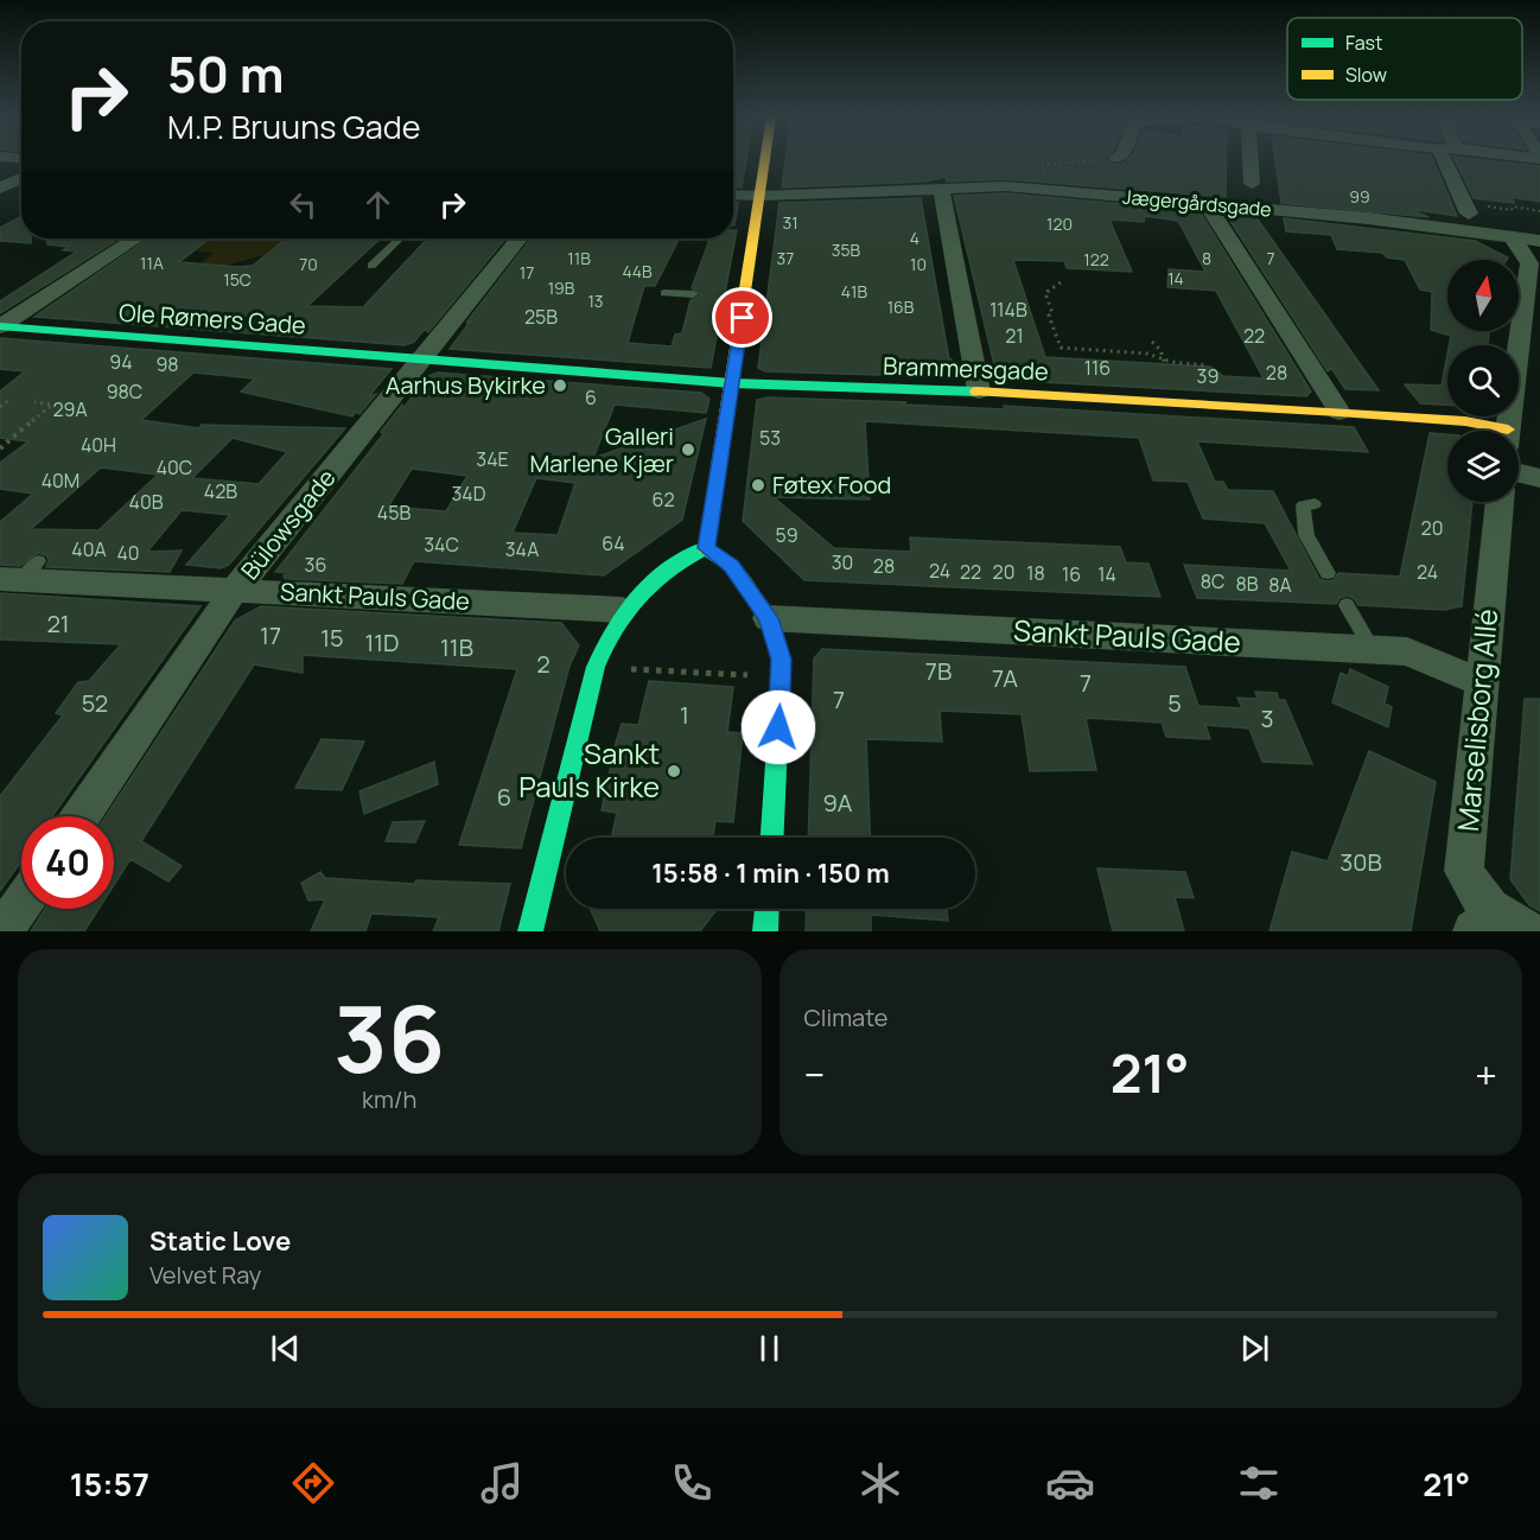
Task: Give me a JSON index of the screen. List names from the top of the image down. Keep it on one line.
{"streets":{"street":["Jægergårdsgade","Ole Rømers Gade","Brammersgade","Bülowsgade","Sankt Pauls Gade","Marselisborg Allé"]},"crossings":[["Ole Rømers Gade","Brammersgade"],["Ole Rømers Gade","Bülowsgade"],["Brammersgade","Bülowsgade"],["Bülowsgade","Sankt Pauls Gade"],["Sankt Pauls Gade","Marselisborg Allé"]],"places":["Aarhus Bykirke","Galleri Marlene Kjær","Føtex Food","Sankt Pauls Kirke"],"house_numbers":["99","31","120","4","35B","11B","37","8","7","122","11A","70","10","44B","17","14","15C","19B","41B","13","16B","114B","25B","21","22","94","98","116","28","39","98C","6","29A","53","40H","34E","40C","40M","42B","34D","62","40B","45B","20","59","64","34C","40A","34A","40","30","36","28","24","22","20","24","18","16","14","8C","8B","8A","21","17","15","11D","11B","2","7B","7A","7","7","52","5","1","3","6","9A","30B"],"legend":["Fast","Slow"],"north":"top","page":{"turn":["50 m","M.P. Bruuns Gade"],"limit":"40","trip":"15:58 · 1 min · 150 m","tile":[["36","km/h"],"Climate"],"heat":["−","21°","+"],"song":["Static Love","Velvet Ray"],"tabs":["15:57","21°"]}}
